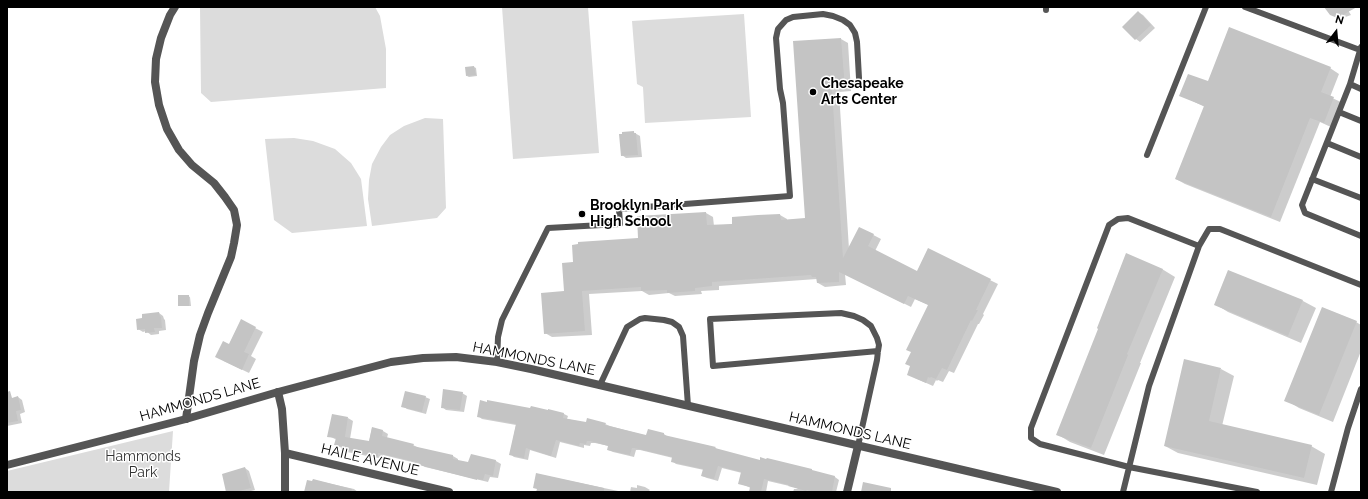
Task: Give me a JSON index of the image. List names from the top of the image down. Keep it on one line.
{"streets":{"street":["HAMMONDS LANE","HAILE AVENUE"]},"parks":["Hammonds Park"],"places":["Chesapeake Arts Center","Brooklyn Park High School"],"north":"top"}
